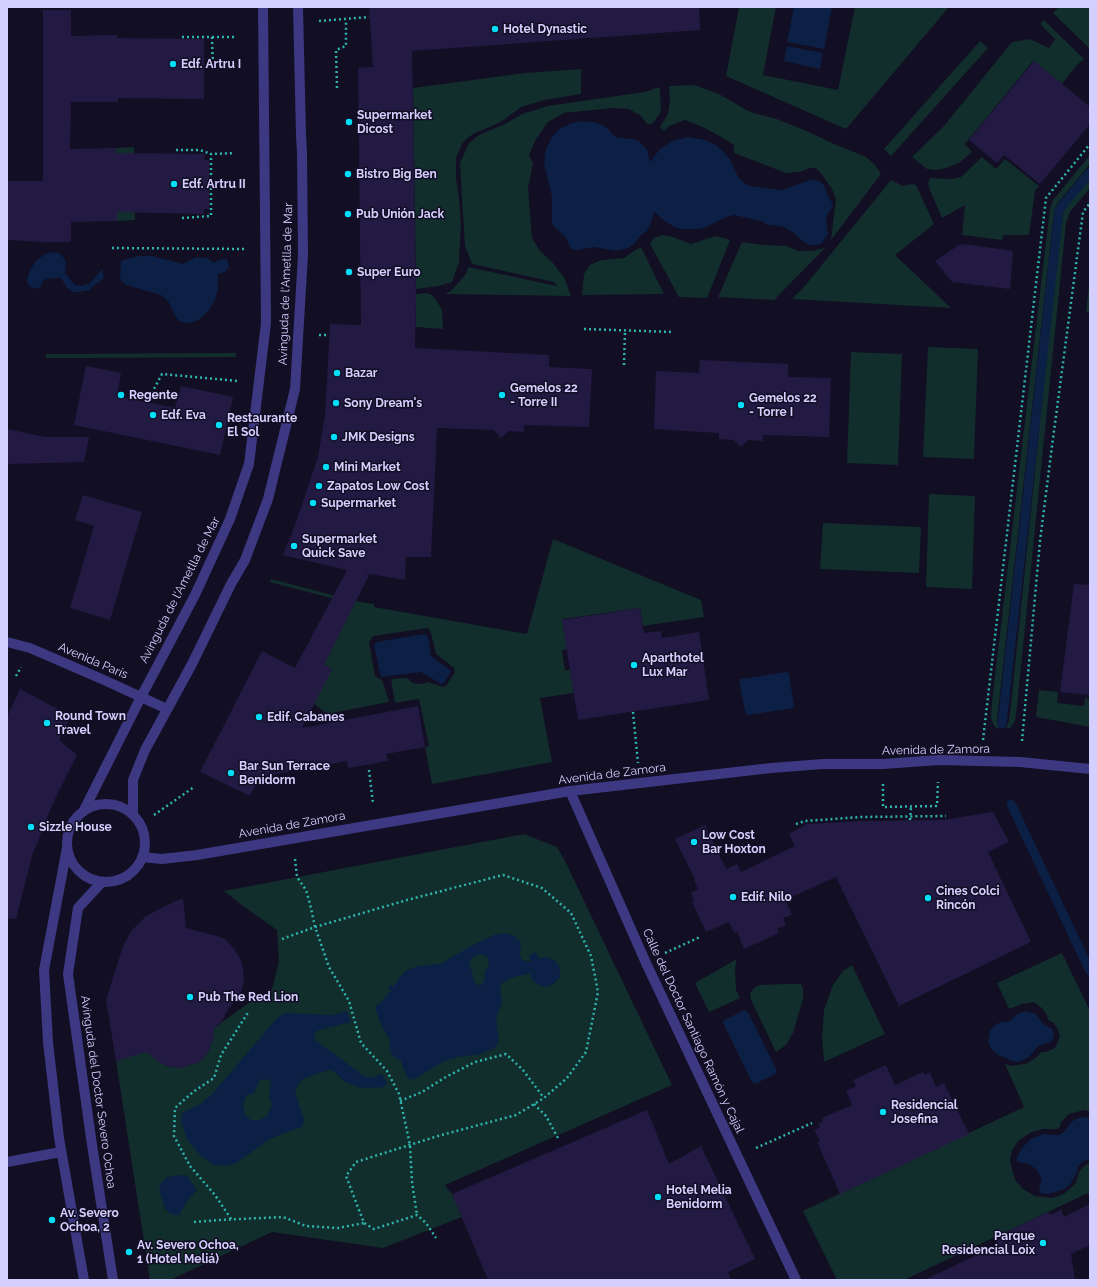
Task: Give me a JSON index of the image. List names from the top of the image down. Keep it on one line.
{"streets":{"street":["Avinguda de l'Ametlla de Mar","Avenida París","Avenida de Zamora","Calle del Doctor Santiago Ramón y Cajal","Avinguda del Doctor Severo Ochoa"]},"crossings":[["Avinguda de l'Ametlla de Mar","Avenida París"],["Avinguda de l'Ametlla de Mar","Avenida de Zamora"],["Avinguda de l'Ametlla de Mar","Avinguda del Doctor Severo Ochoa"],["Avenida de Zamora","Calle del Doctor Santiago Ramón y Cajal"],["Avenida de Zamora","Avinguda del Doctor Severo Ochoa"]],"places":["Hotel Dynastic","Edf. Artru I","Supermarket Dicost","Bistro Big Ben","Edf. Artru II","Pub Unión Jack","Super Euro","Bazar","Regente","Gemelos 22 - Torre II","Sony Dream's","Gemelos 22 - Torre I","Edf. Eva","Restaurante El Sol","JMK Designs","Mini Market","Zapatos Low Cost","Supermarket","Supermarket Quick Save","Aparthotel Lux Mar","Edif. Cabanes","Round Town Travel","Bar Sun Terrace Benidorm","Sizzle House","Low Cost Bar Hoxton","Edif. Nilo","Cines Colci Rincón","Pub The Red Lion","Residencial Josefina","Hotel Melia Benidorm","Av. Severo Ochoa, 2","Parque Residencial Loix","Av. Severo Ochoa, 1 (Hotel Meliá)"]}
